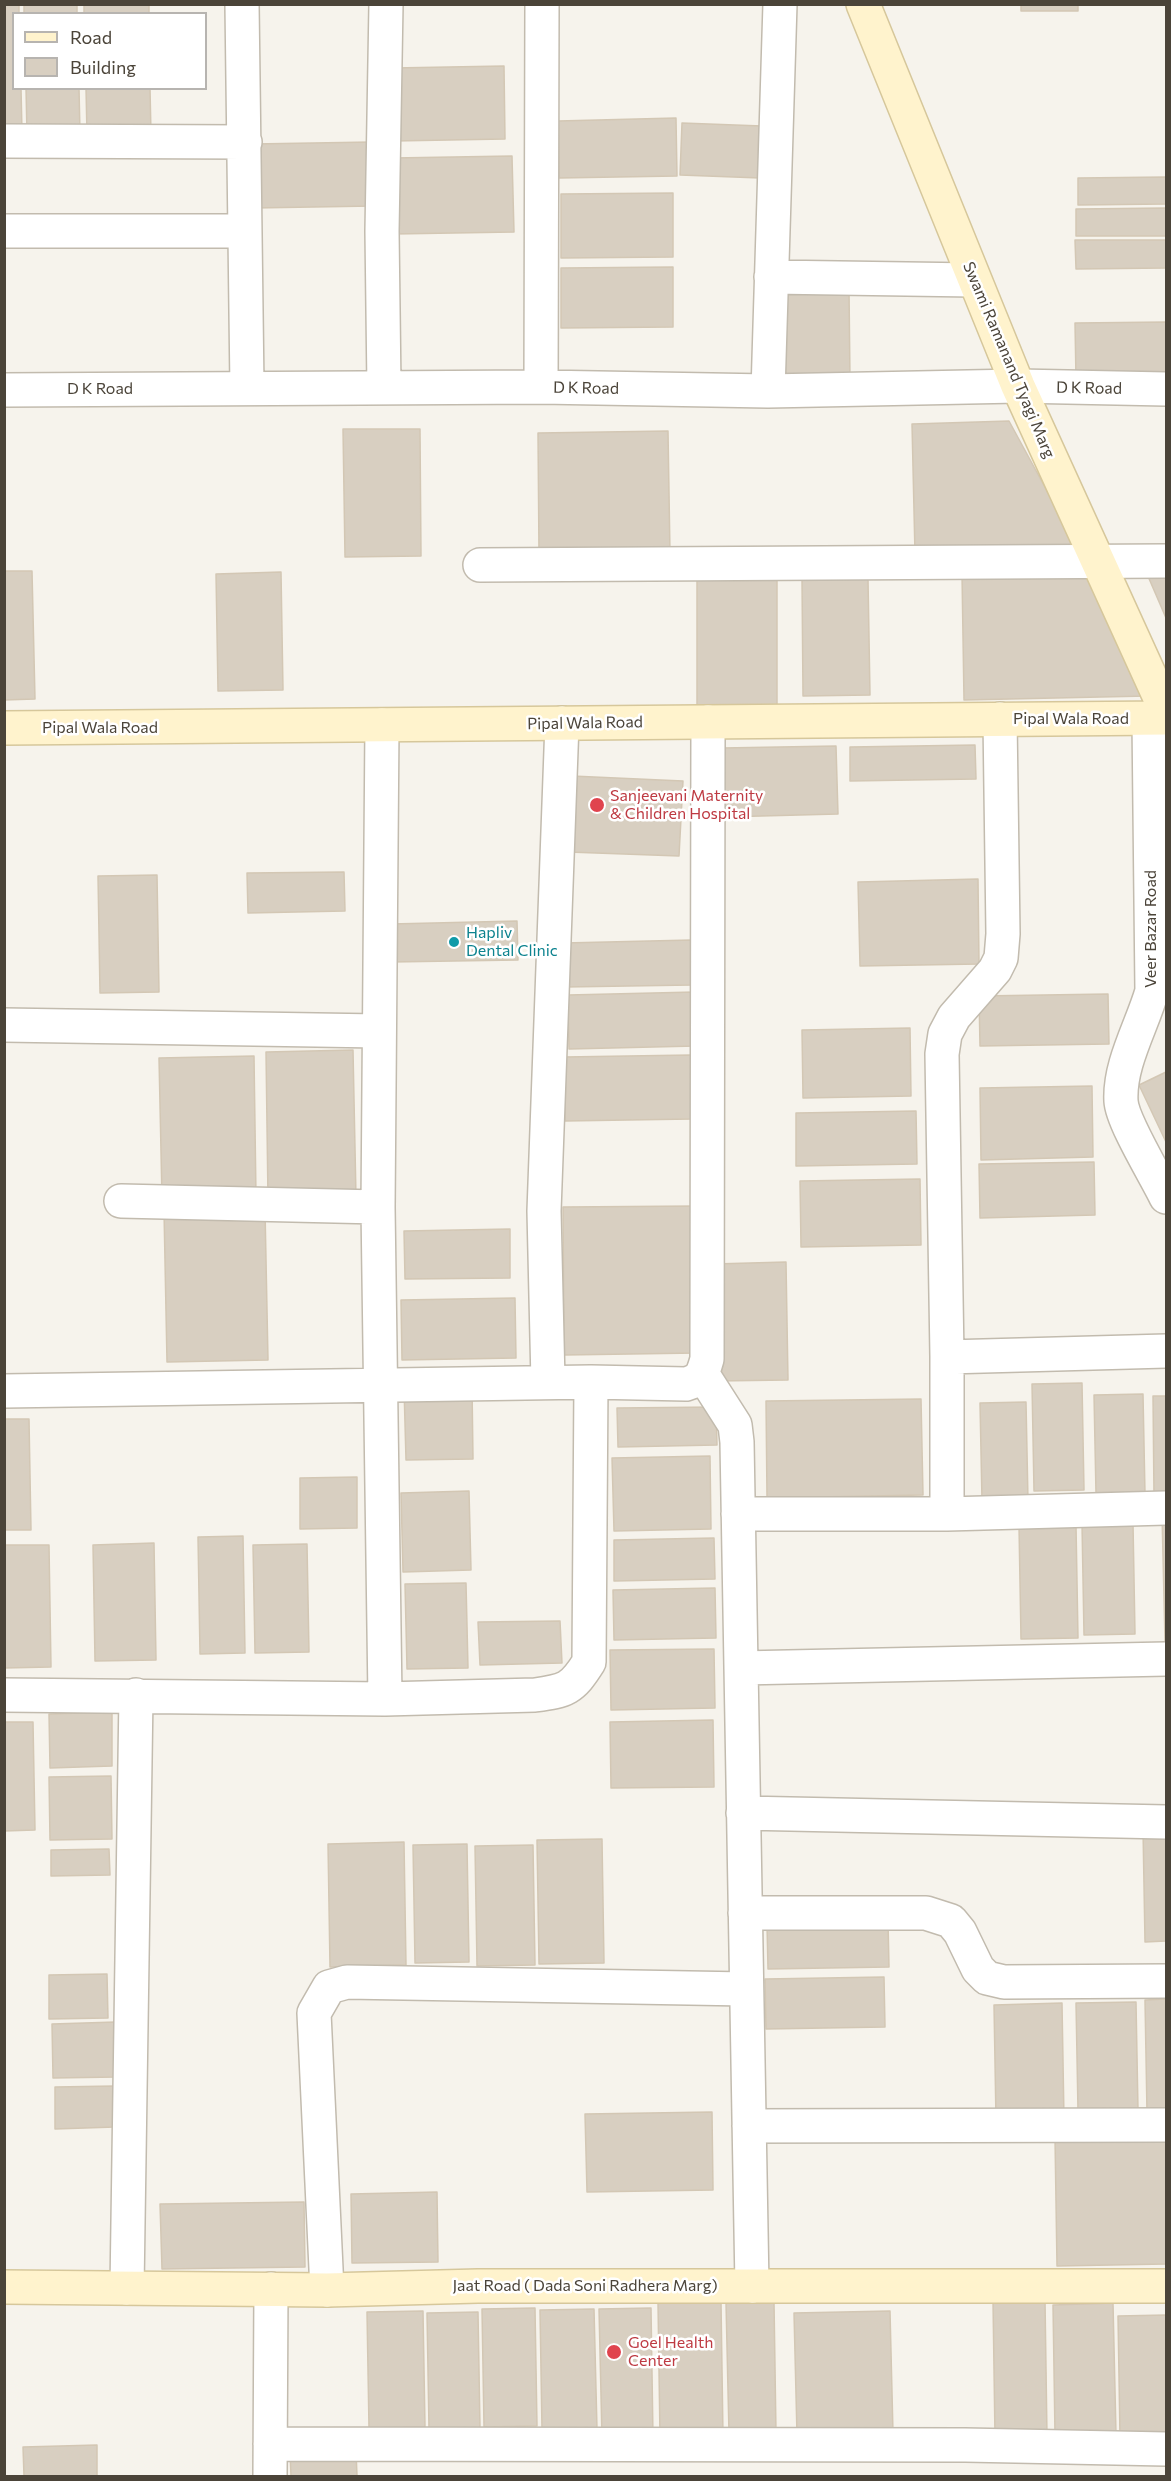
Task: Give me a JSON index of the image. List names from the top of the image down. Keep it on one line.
{"streets":{"street":["Swami Ramanand Tyagi Marg","D K Road","Pipal Wala Road","Veer Bazar Road","Jaat Road ( Dada Soni Radhera Marg)"]},"crossings":[["Swami Ramanand Tyagi Marg","D K Road"],["Swami Ramanand Tyagi Marg","Pipal Wala Road"],["Swami Ramanand Tyagi Marg","Veer Bazar Road"],["Pipal Wala Road","Veer Bazar Road"]],"places":["Sanjeevani Maternity & Children Hospital","Hapliv Dental Clinic","Goel Health Center"],"legend":["Road","Building"]}
